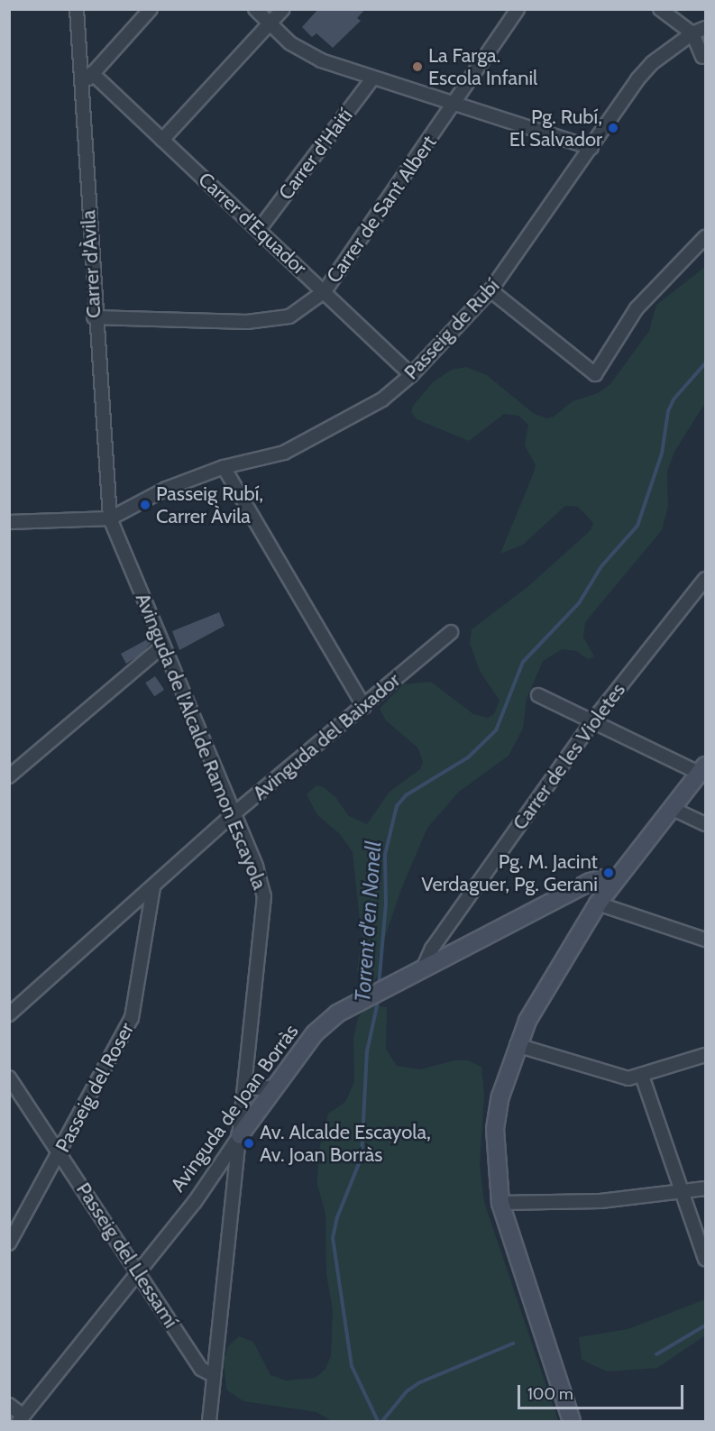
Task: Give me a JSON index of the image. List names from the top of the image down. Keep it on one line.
{"streets":{"street":["Carrer d'Haití","Carrer de Sant Albert","Carrer d'Equador","Carrer d'Àvila","Passeig de Rubí","Avinguda del Baixador","Avinguda de l'Alcalde Ramon Escayola","Carrer de les Violetes","Passeig del Roser","Avinguda de Joan Borràs","Passeig del Llessamí"]},"crossings":[["Carrer d'Haití","Carrer d'Equador"],["Carrer de Sant Albert","Carrer d'Equador"],["Carrer de Sant Albert","Carrer d'Àvila"],["Carrer d'Equador","Passeig de Rubí"],["Carrer d'Àvila","Passeig de Rubí"],["Carrer d'Àvila","Avinguda de l'Alcalde Ramon Escayola"],["Passeig de Rubí","Avinguda de l'Alcalde Ramon Escayola"],["Avinguda del Baixador","Avinguda de l'Alcalde Ramon Escayola"],["Avinguda del Baixador","Passeig del Roser"],["Avinguda de l'Alcalde Ramon Escayola","Avinguda de Joan Borràs"],["Avinguda de l'Alcalde Ramon Escayola","Passeig del Llessamí"],["Carrer de les Violetes","Avinguda de Joan Borràs"],["Passeig del Roser","Passeig del Llessamí"],["Avinguda de Joan Borràs","Passeig del Llessamí"]],"water":["Torrent d'en Nonell"],"places":["La Farga. Escola Infanil","Pg. Rubí, El Salvador","Passeig Rubí, Carrer Àvila","Pg. M. Jacint Verdaguer, Pg. Gerani","Av. Alcalde Escayola, Av. Joan Borràs"],"scale_bar":"100 m"}
